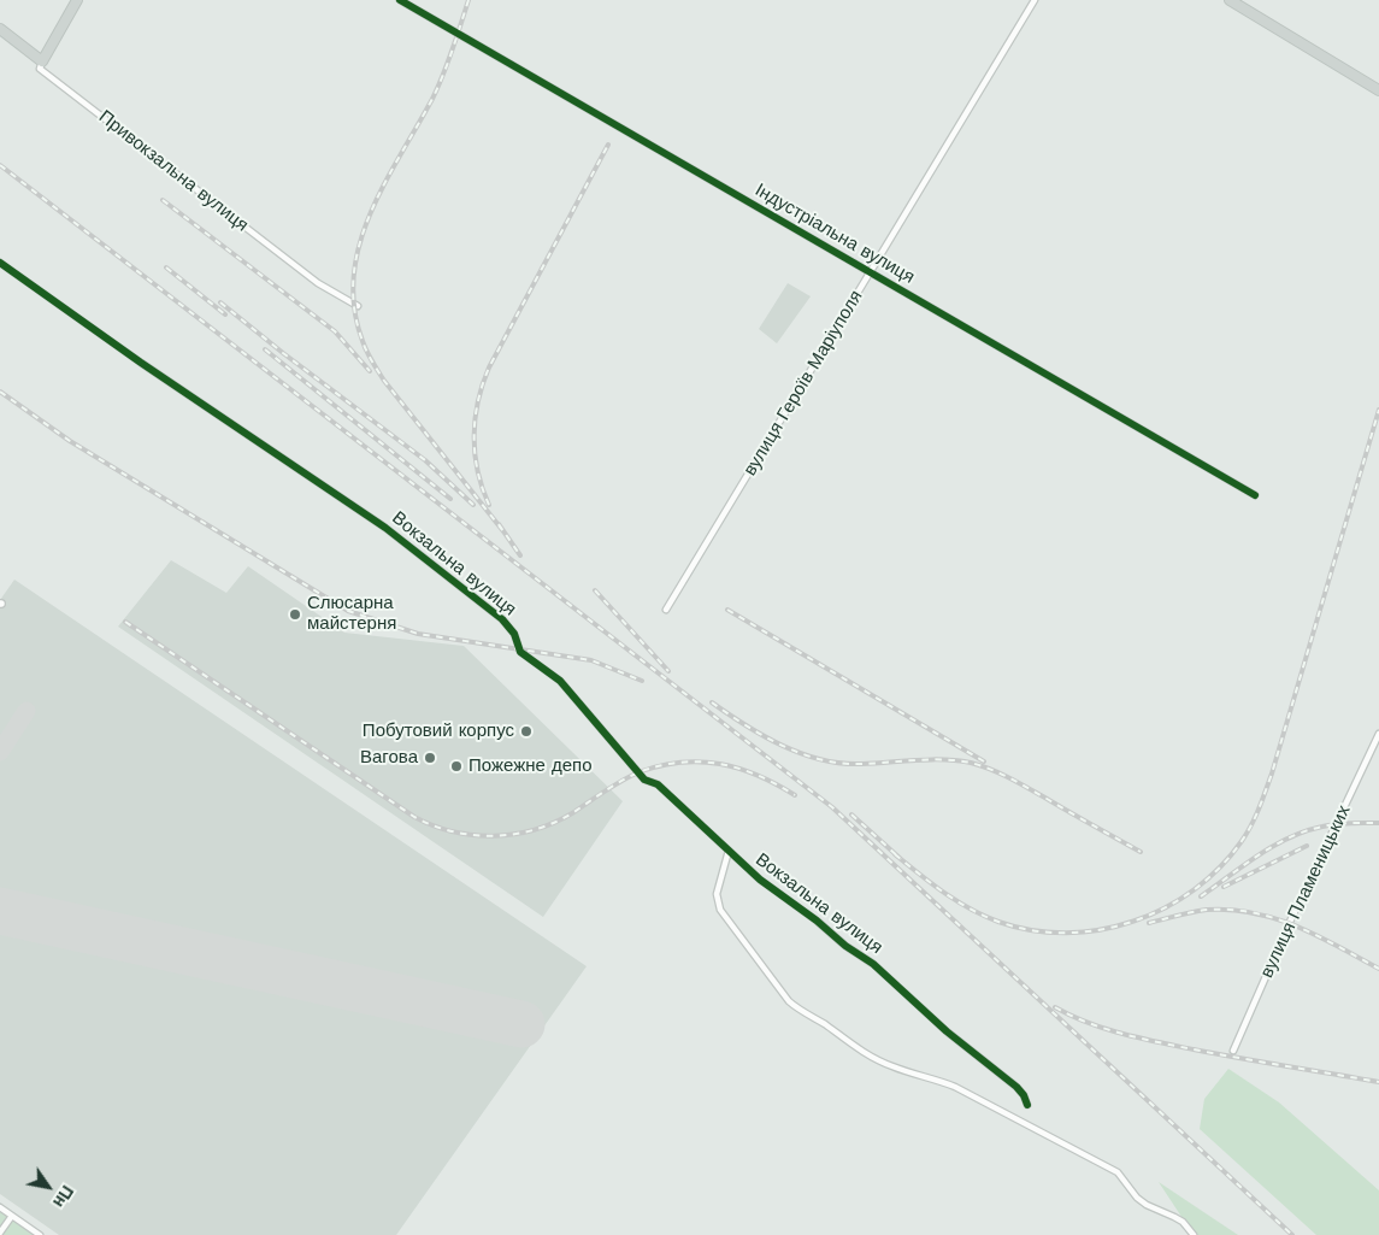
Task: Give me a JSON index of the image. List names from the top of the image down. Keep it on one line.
{"streets":{"main road":["Привокзальна вулиця"],"street":["Індустріальна вулиця","вулиця Героїв Маріуполя","Вокзальна вулиця","вулиця Пламеницьких"]},"crossings":[["Індустріальна вулиця","вулиця Героїв Маріуполя"]],"places":["Слюсарна майстерня","Побутовий корпус","Вагова","Пожежне депо"],"north":"bottom right"}
